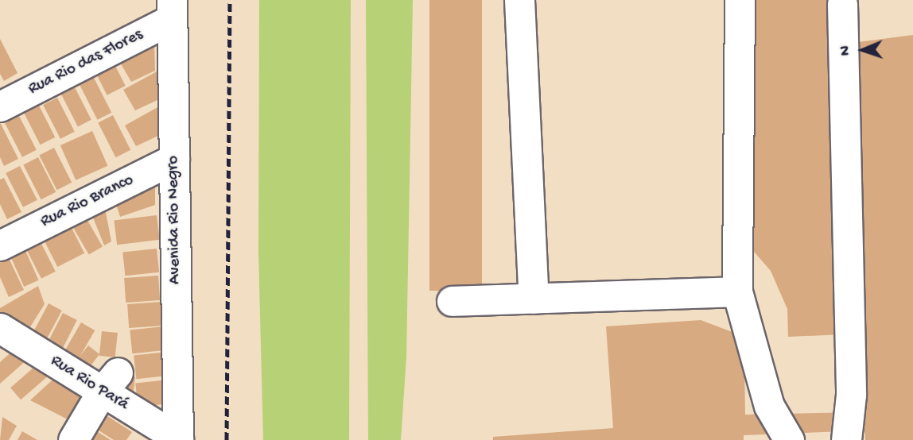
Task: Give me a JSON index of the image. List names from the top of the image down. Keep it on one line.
{"streets":{"street":["Rua Rio das Flores","Rua Rio Branco","Avenida Rio Negro","Rua Rio Pará"]},"crossings":[["Rua Rio das Flores","Avenida Rio Negro"],["Rua Rio Branco","Avenida Rio Negro"],["Avenida Rio Negro","Rua Rio Pará"]],"north":"left"}
